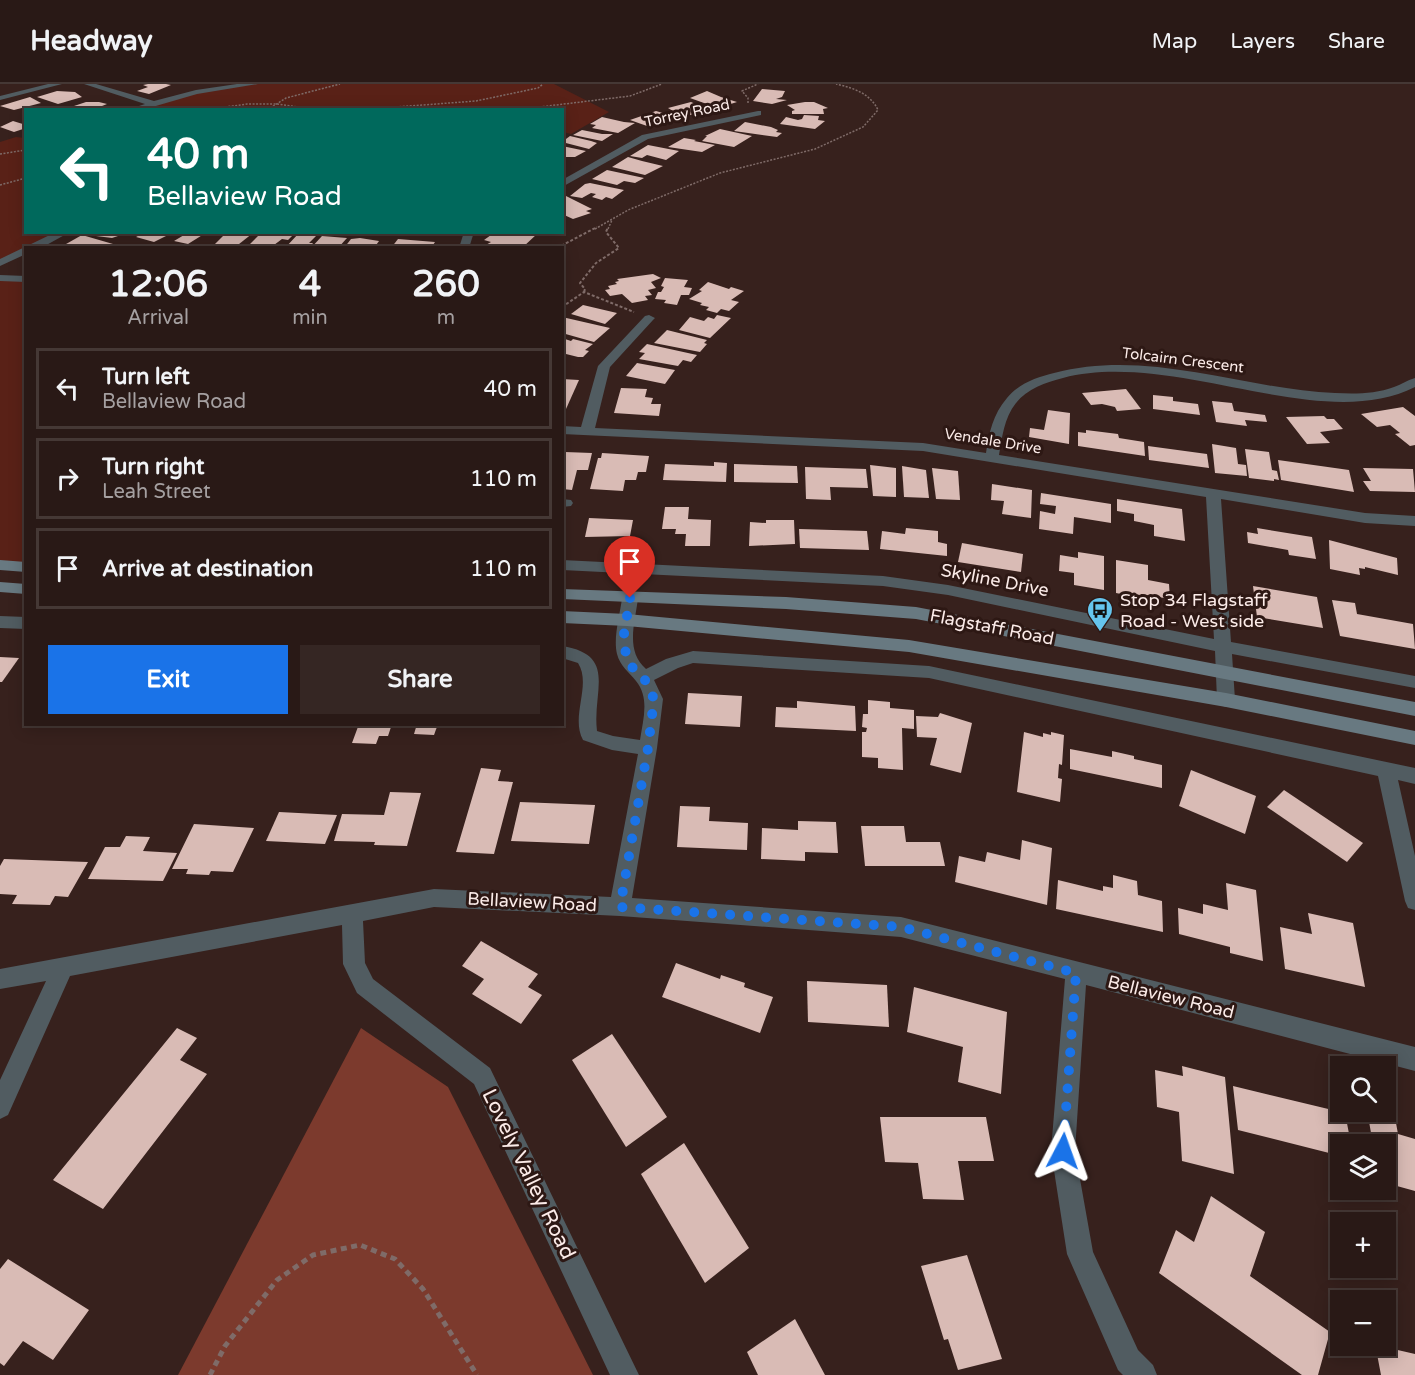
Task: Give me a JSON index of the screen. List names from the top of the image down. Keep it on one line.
{"streets":{"main road":["Flagstaff Road"],"street":["Torrey Road","Tolcairn Crescent","Vendale Drive","Skyline Drive","Bellaview Road","Lovely Valley Road"]},"crossings":[["Tolcairn Crescent","Vendale Drive"],["Bellaview Road","Lovely Valley Road"]],"places":{"bus stop":["Stop 34 Flagstaff Road - West side"]},"page":{"header":"Headway","nav":["Map","Layers","Share"],"turn":["40 m","Bellaview Road"],"eta":["12:06","Arrival","4","min","260","m"],"list":[{"name":"Turn left","note":"Bellaview Road","value":"40 m"},{"name":"Turn right","note":"Leah Street","value":"110 m"},{"name":"Arrive at destination","value":"110 m"}],"buttons":["Exit","Share"],"map_buttons":["+","−"]}}
